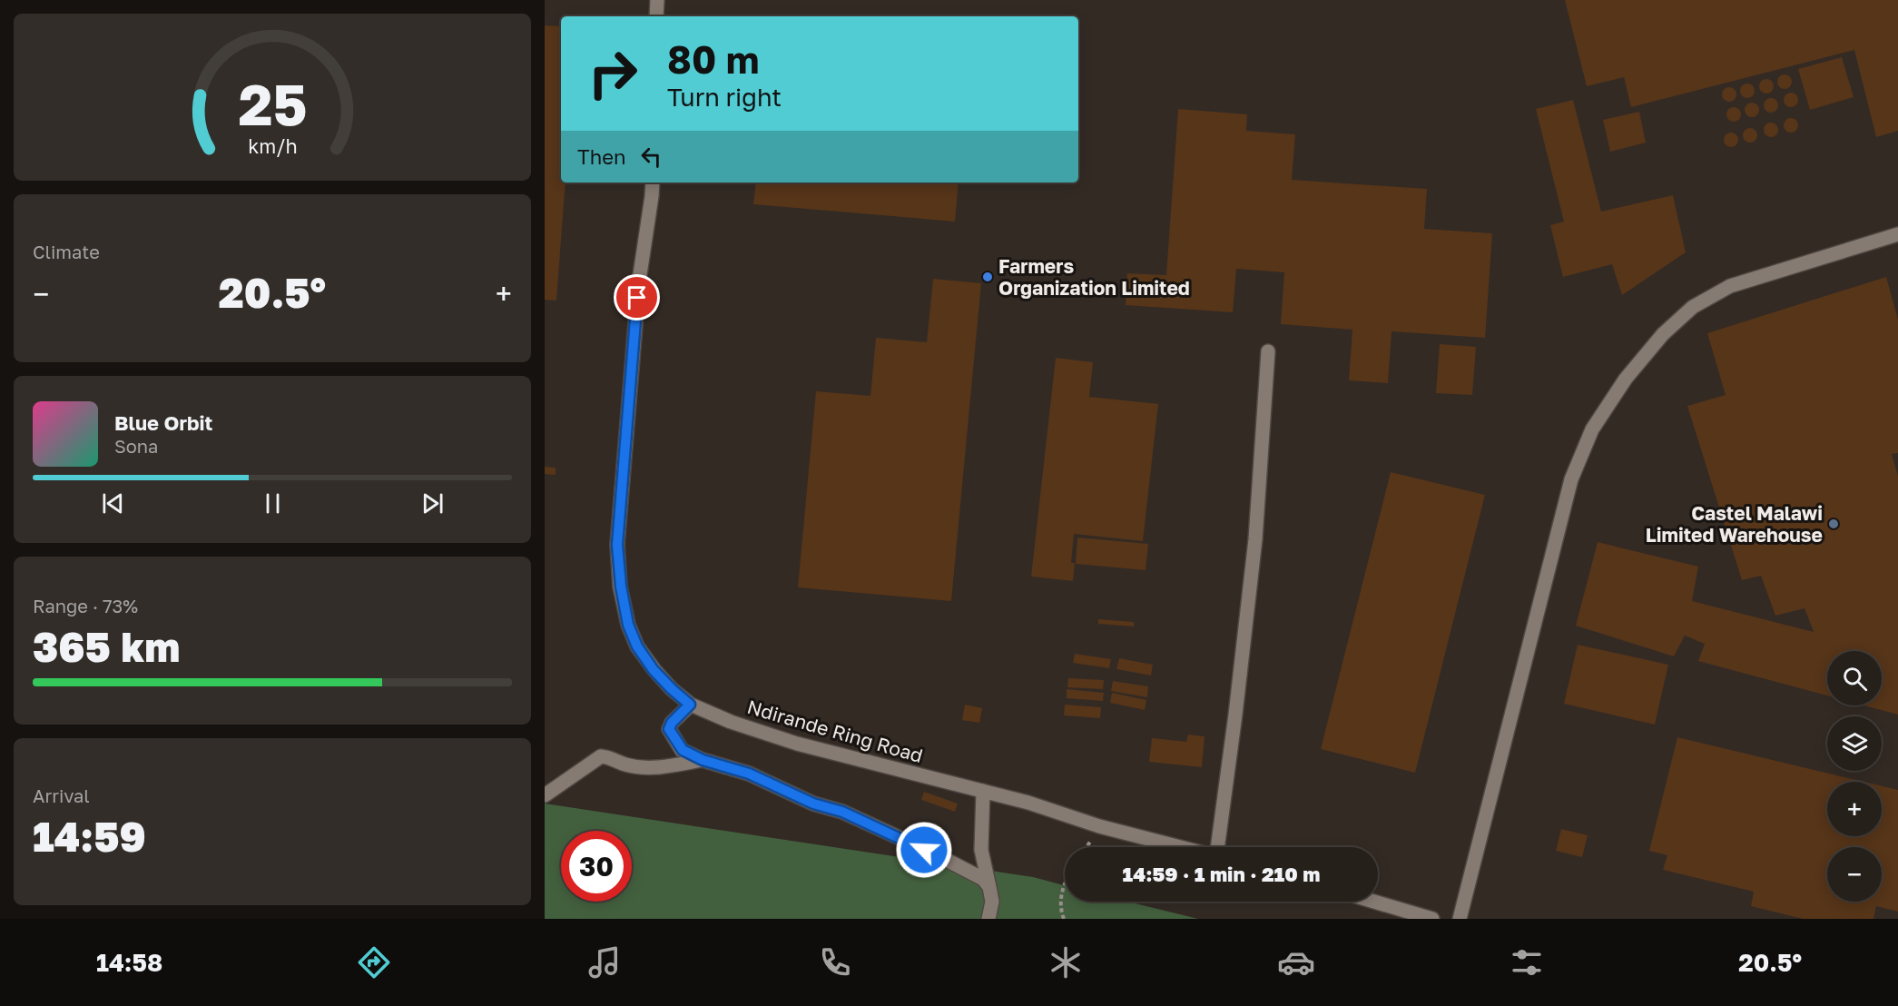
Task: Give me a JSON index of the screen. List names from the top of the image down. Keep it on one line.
{"streets":{"street":["Ndirande Ring Road"]},"places":["Farmers Organization Limited","Castel Malawi Limited Warehouse"],"page":{"turn":["80 m","Turn right"],"then":"Then","tile":["Climate",["Range · 73%","365 km"],["Arrival","14:59"]],"heat":["−","20.5°","+"],"song":["Blue Orbit","Sona"],"map_buttons":["+","−"],"limit":"30","trip":"14:59 · 1 min · 210 m","tabs":["14:58","20.5°"],"gauge":["25","km/h"]}}
